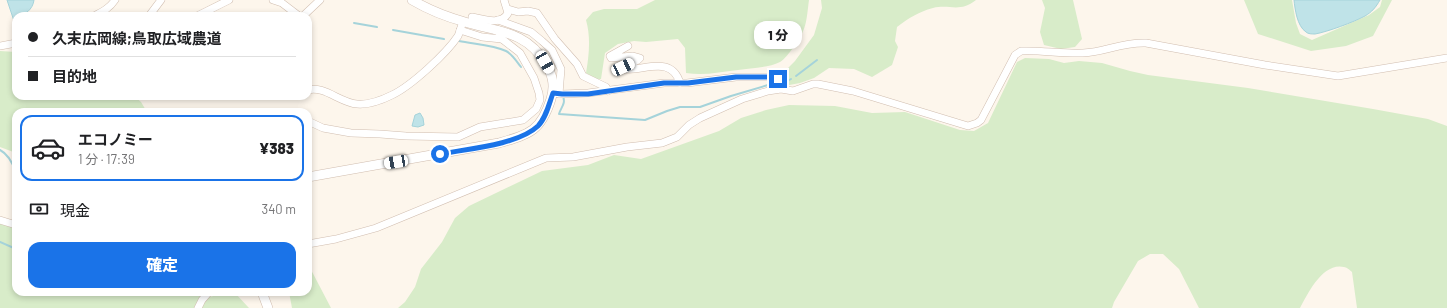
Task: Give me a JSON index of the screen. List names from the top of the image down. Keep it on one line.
{"page":{"banner":["久末広岡線;鳥取広域農道","目的地"],"bubble":"1 分","list":[{"name":"エコノミー","note":"1 分 · 17:39","value":"¥383"}],"pay":["現金","340 m"],"buttons":"確定"}}
